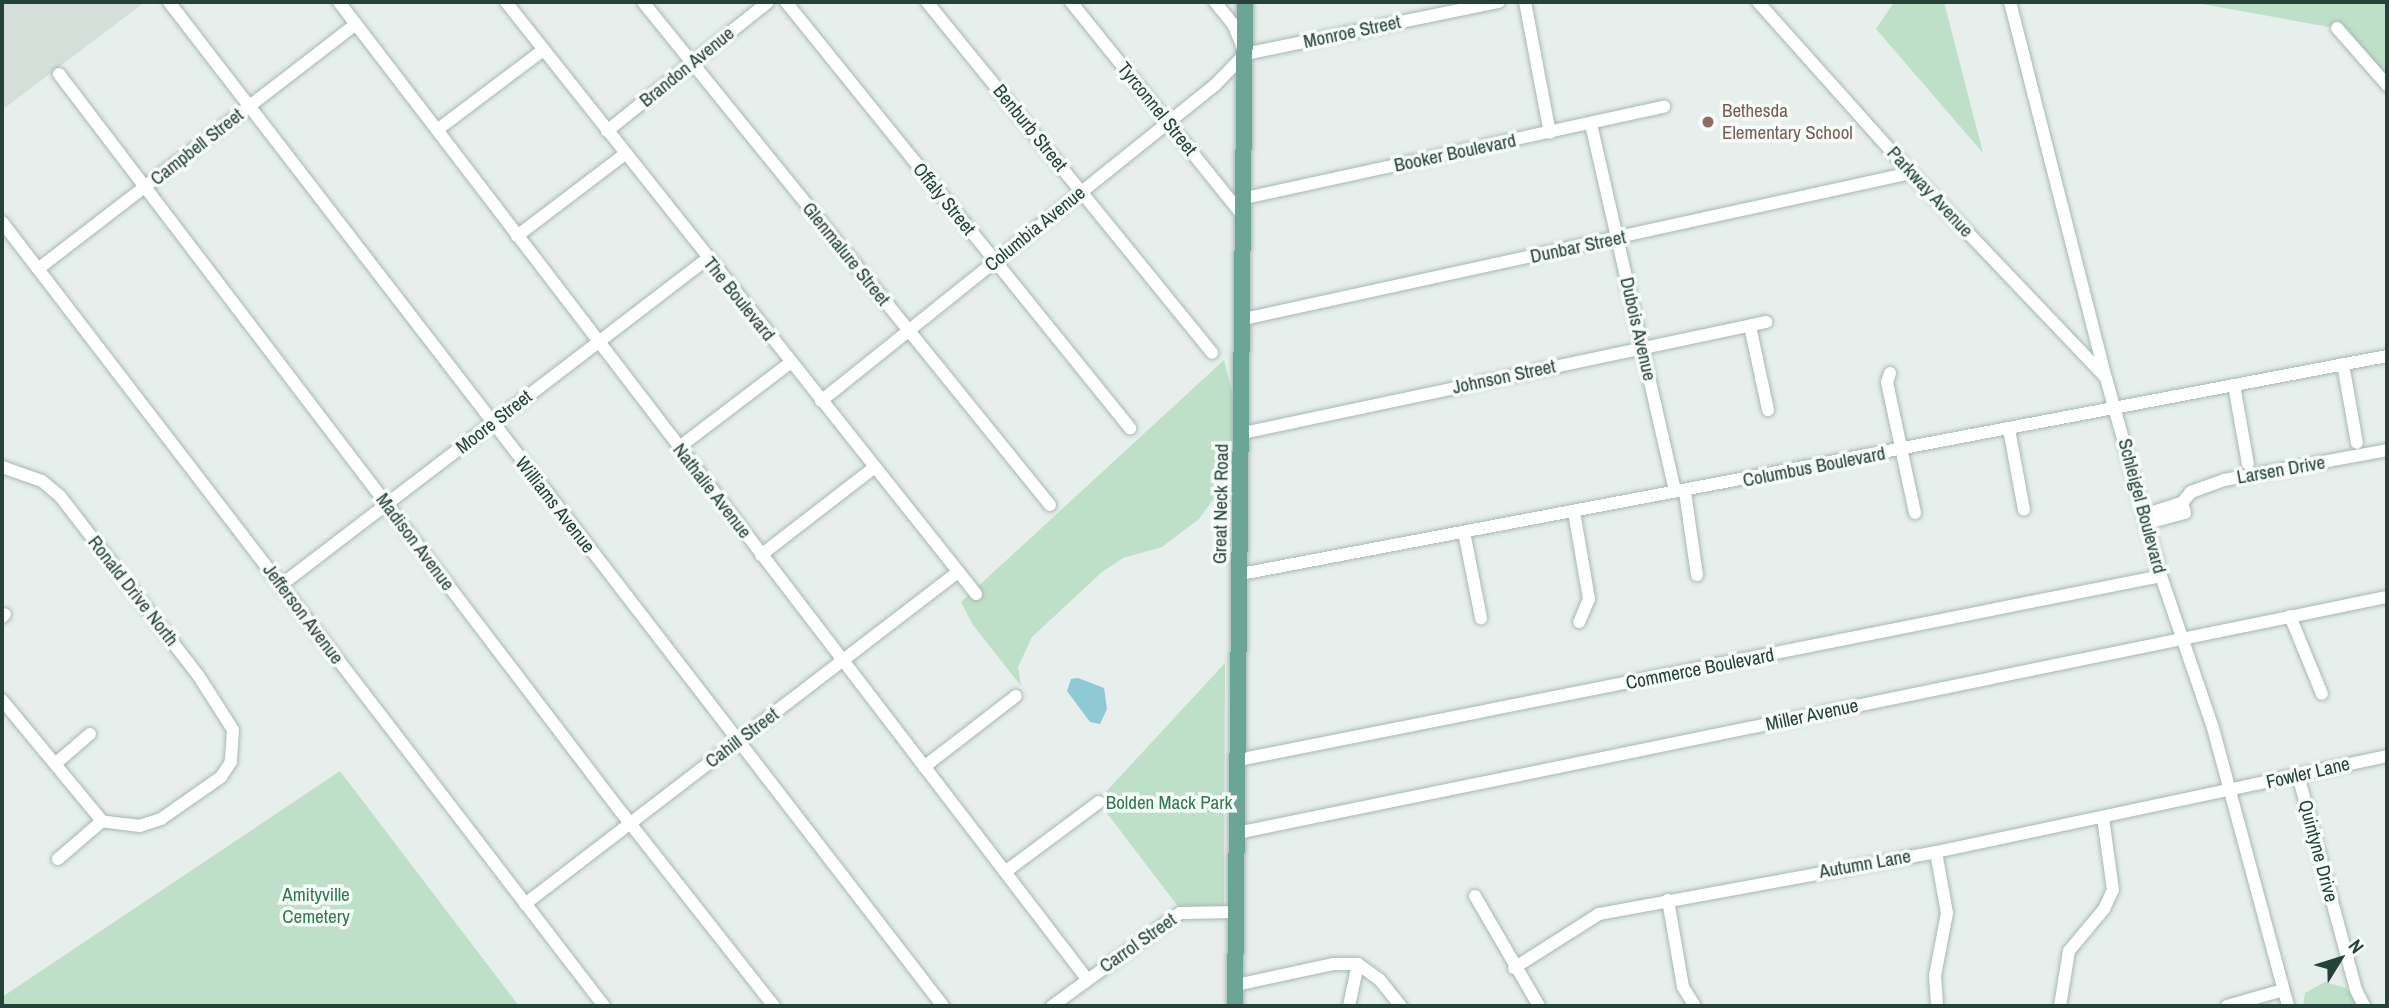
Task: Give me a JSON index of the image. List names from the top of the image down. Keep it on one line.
{"streets":{"main road":["Great Neck Road"],"street":["Monroe Street","Brandon Avenue","Tyrconnel Street","Benburb Street","Campbell Street","Booker Boulevard","Parkway Avenue","Offaly Street","Columbia Avenue","Dunbar Street","Glenmalure Street","The Boulevard","Dubois Avenue","Johnson Street","Moore Street","Columbus Boulevard","Larsen Drive","Nathalie Avenue","Williams Avenue","Schleigel Boulevard","Madison Avenue","Ronald Drive North","Jefferson Avenue","Commerce Boulevard","Miller Avenue","Cahill Street","Fowler Lane","Quintyne Drive","Autumn Lane","Carrol Street"]},"crossings":[["Monroe Street","Columbia Avenue"],["Monroe Street","Great Neck Road"],["Brandon Avenue","Glenmalure Street"],["Brandon Avenue","The Boulevard"],["Tyrconnel Street","Columbia Avenue"],["Tyrconnel Street","Great Neck Road"],["Benburb Street","Columbia Avenue"],["Campbell Street","Nathalie Avenue"],["Campbell Street","Williams Avenue"],["Campbell Street","Madison Avenue"],["Campbell Street","Jefferson Avenue"],["Booker Boulevard","Dubois Avenue"],["Booker Boulevard","Great Neck Road"],["Parkway Avenue","Dunbar Street"],["Parkway Avenue","Schleigel Boulevard"],["Offaly Street","Columbia Avenue"],["Columbia Avenue","Glenmalure Street"],["Columbia Avenue","The Boulevard"],["Columbia Avenue","Great Neck Road"],["Dunbar Street","Dubois Avenue"],["Dunbar Street","Great Neck Road"],["The Boulevard","Moore Street"],["The Boulevard","Cahill Street"],["Dubois Avenue","Johnson Street"],["Dubois Avenue","Columbus Boulevard"],["Johnson Street","Great Neck Road"],["Moore Street","Nathalie Avenue"],["Moore Street","Williams Avenue"],["Moore Street","Madison Avenue"],["Moore Street","Jefferson Avenue"],["Columbus Boulevard","Great Neck Road"],["Columbus Boulevard","Schleigel Boulevard"],["Larsen Drive","Schleigel Boulevard"],["Nathalie Avenue","Cahill Street"],["Nathalie Avenue","Carrol Street"],["Great Neck Road","Commerce Boulevard"],["Great Neck Road","Miller Avenue"],["Great Neck Road","Carrol Street"],["Williams Avenue","Cahill Street"],["Schleigel Boulevard","Commerce Boulevard"],["Schleigel Boulevard","Miller Avenue"],["Schleigel Boulevard","Fowler Lane"],["Schleigel Boulevard","Autumn Lane"],["Madison Avenue","Cahill Street"],["Jefferson Avenue","Cahill Street"],["Fowler Lane","Quintyne Drive"],["Fowler Lane","Autumn Lane"]],"parks":["Bolden Mack Park","Amityville Cemetery"],"places":["Bethesda Elementary School"],"north":"top right"}
